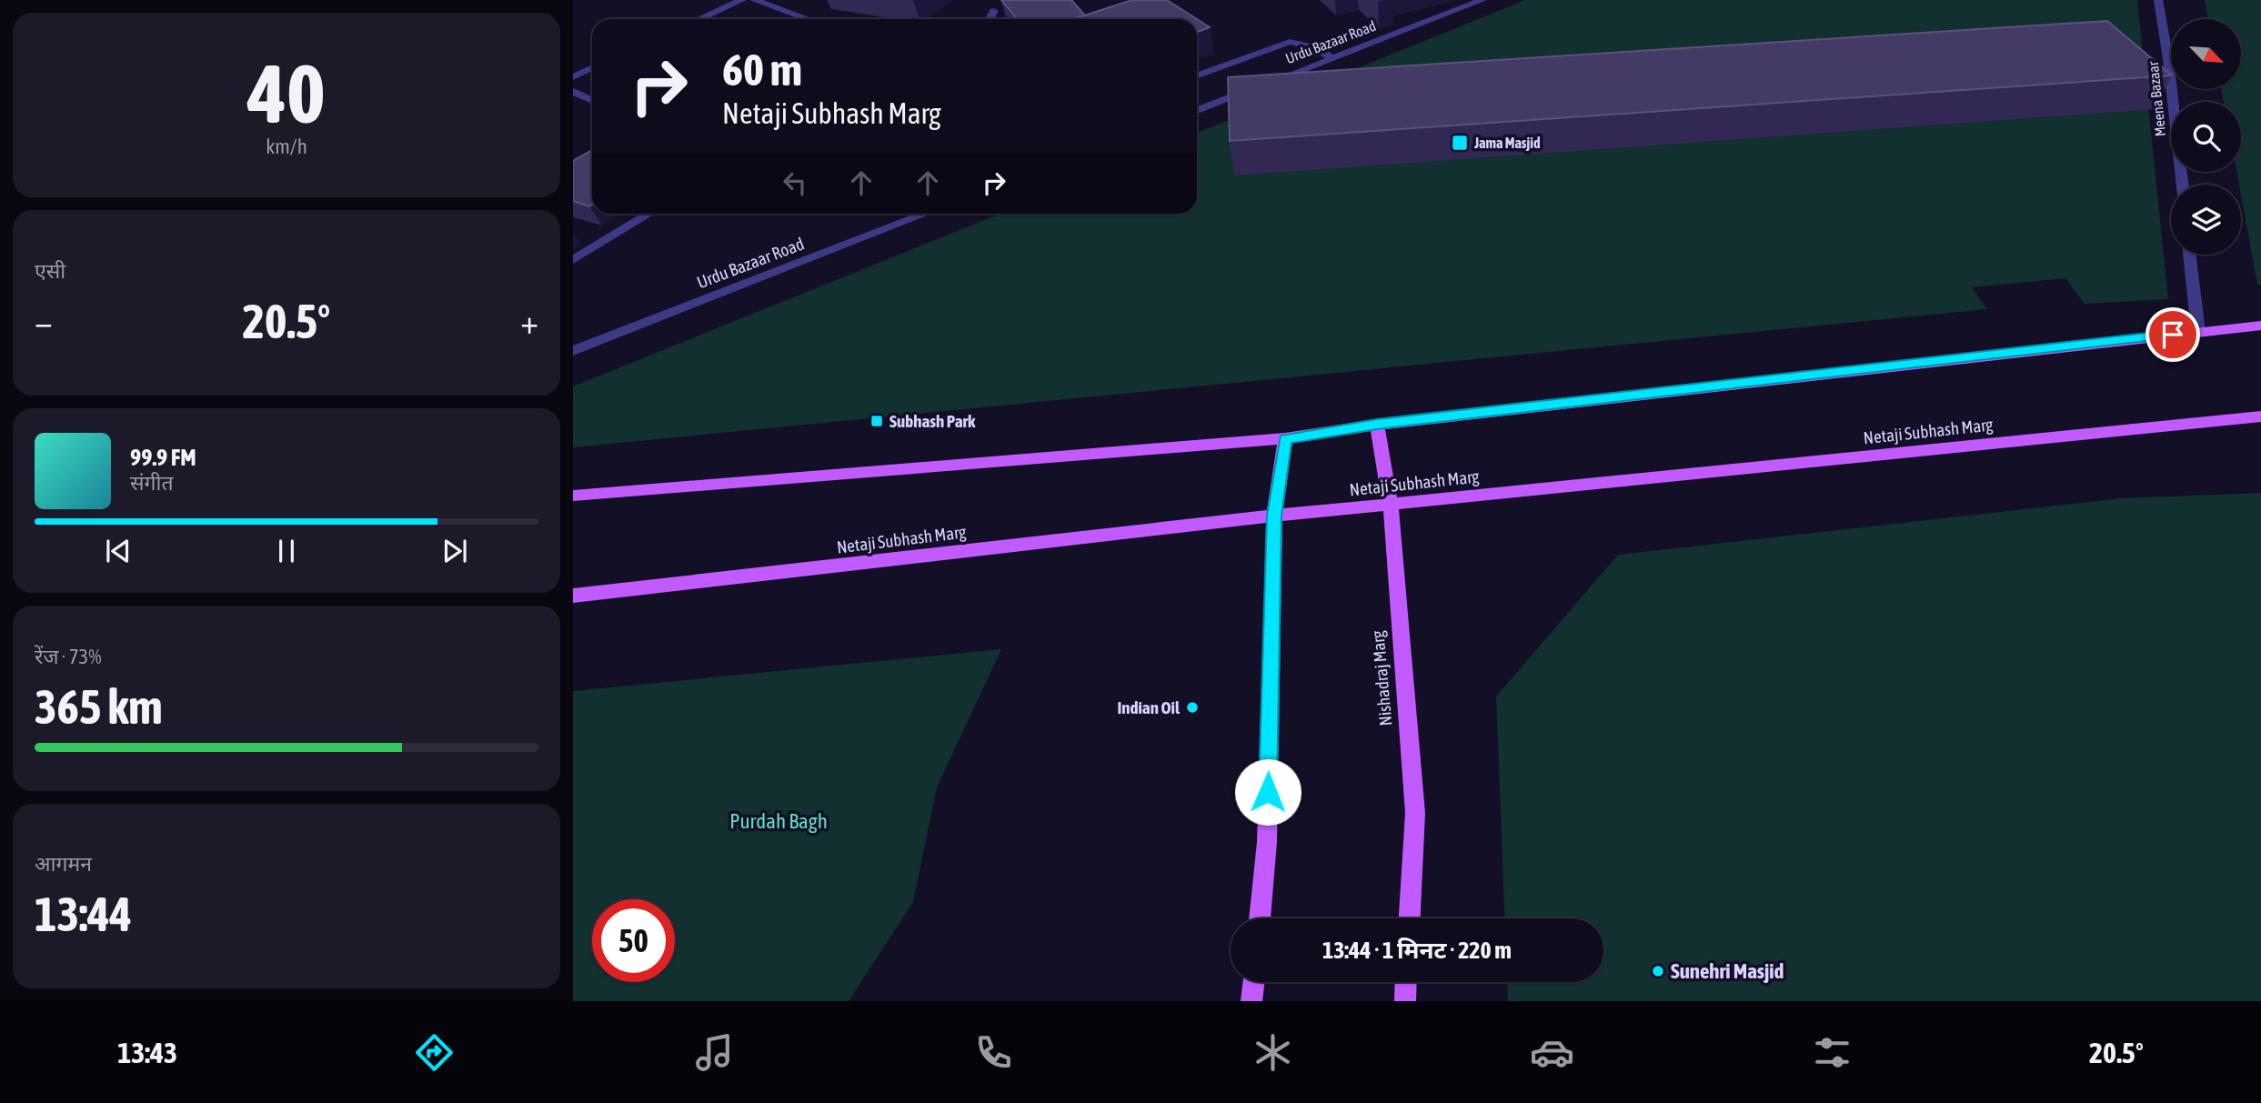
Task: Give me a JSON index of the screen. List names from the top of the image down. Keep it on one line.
{"streets":{"main road":["Netaji Subhash Marg","Nishadraj Marg"],"street":["Urdu Bazaar Road","Meena Bazaar"]},"crossings":[["Netaji Subhash Marg","Nishadraj Marg"]],"parks":["Purdah Bagh"],"places":{"transit":["Jama Masjid","Subhash Park"],"other":["Indian Oil","Sunehri Masjid"]},"north":"bottom right","page":{"tile":[["40","km/h"],"एसी",["रेंज · 73%","365 km"],["आगमन","13:44"]],"turn":["60 m","Netaji Subhash Marg"],"heat":["−","20.5°","+"],"song":["99.9 FM","संगीत"],"limit":"50","trip":"13:44 · 1 मिनट · 220 m","tabs":["13:43","20.5°"]}}
